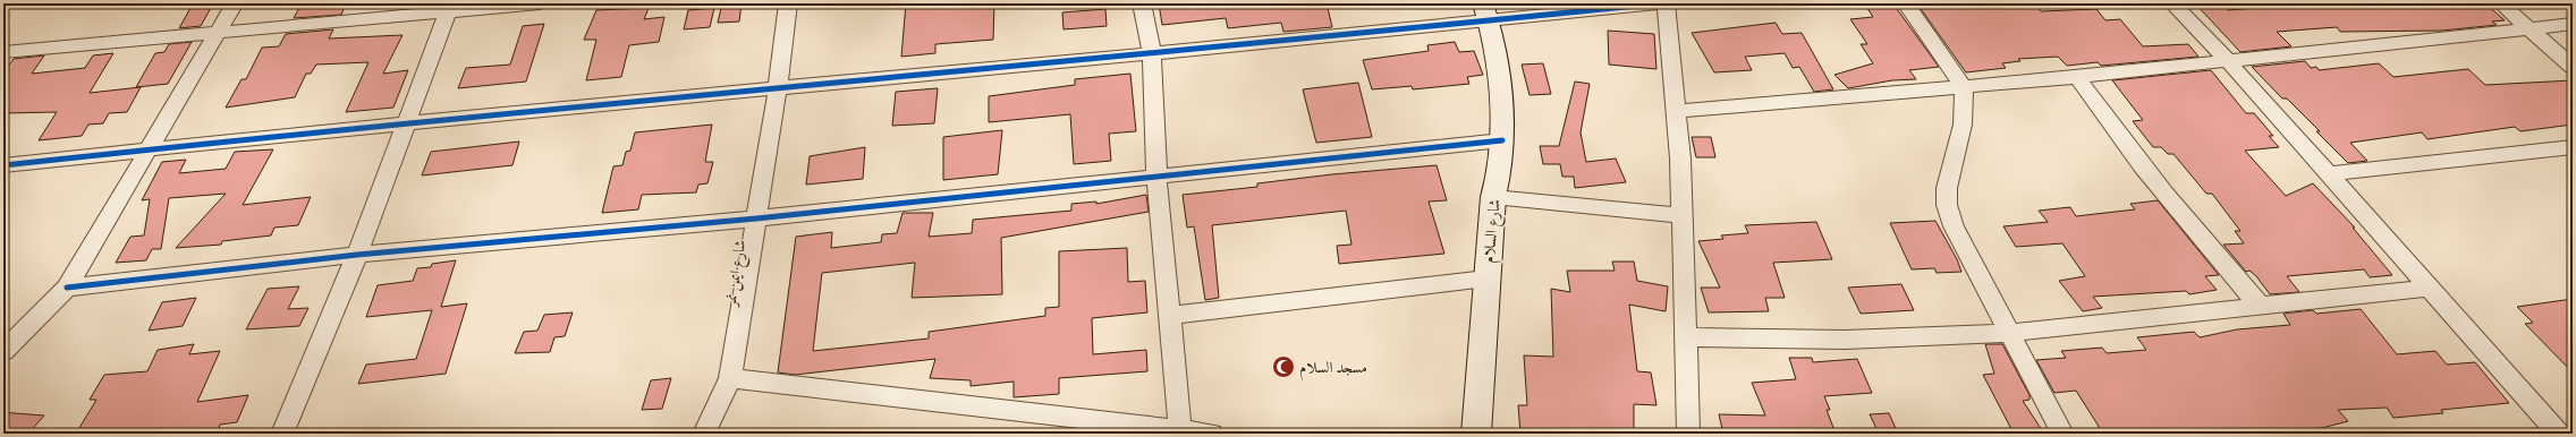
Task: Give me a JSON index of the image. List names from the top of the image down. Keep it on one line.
{"streets":{"street":["شارع السلام","شارع ايمن نمر"]},"places":{"mosque":["مسجد السلام"]}}
